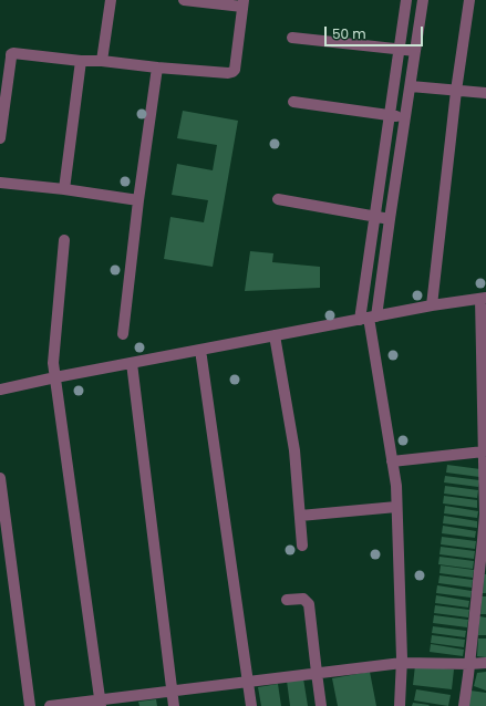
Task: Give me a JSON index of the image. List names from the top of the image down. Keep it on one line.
{"scale_bar":"50 m"}
